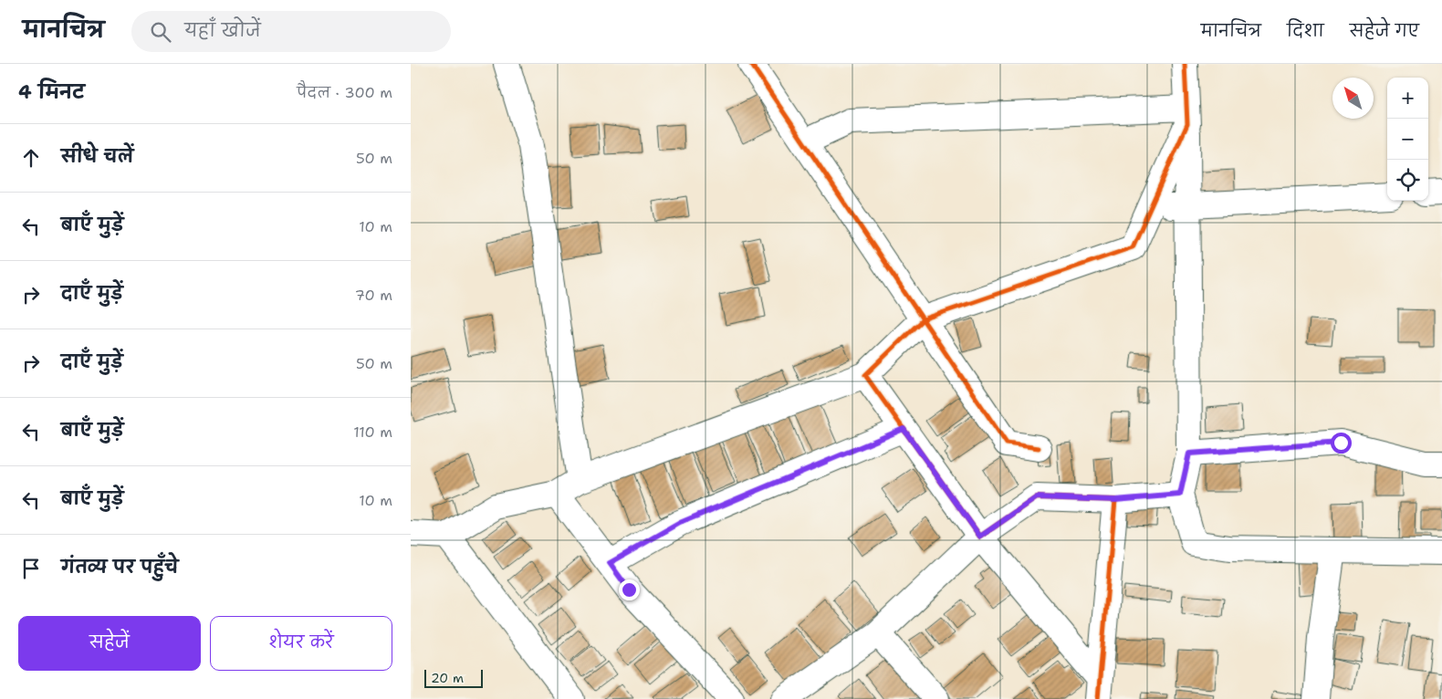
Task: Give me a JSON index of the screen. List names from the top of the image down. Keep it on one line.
{"scale_bar":"20 m","north":"top left","page":{"header":"मानचित्र","search":"यहाँ खोजें","nav":["मानचित्र","दिशा","सहेजे गए"],"heading":["4 मिनट","पैदल · 300 m"],"map_buttons":["+","−"],"list":[["सीधे चलें","50 m"],["बाएँ मुड़ें","10 m"],["दाएँ मुड़ें","70 m"],["दाएँ मुड़ें","50 m"],["बाएँ मुड़ें","110 m"],["बाएँ मुड़ें","10 m"],"गंतव्य पर पहुँचे"],"buttons":["सहेजें","शेयर करें"],"scale":"20 m"}}
